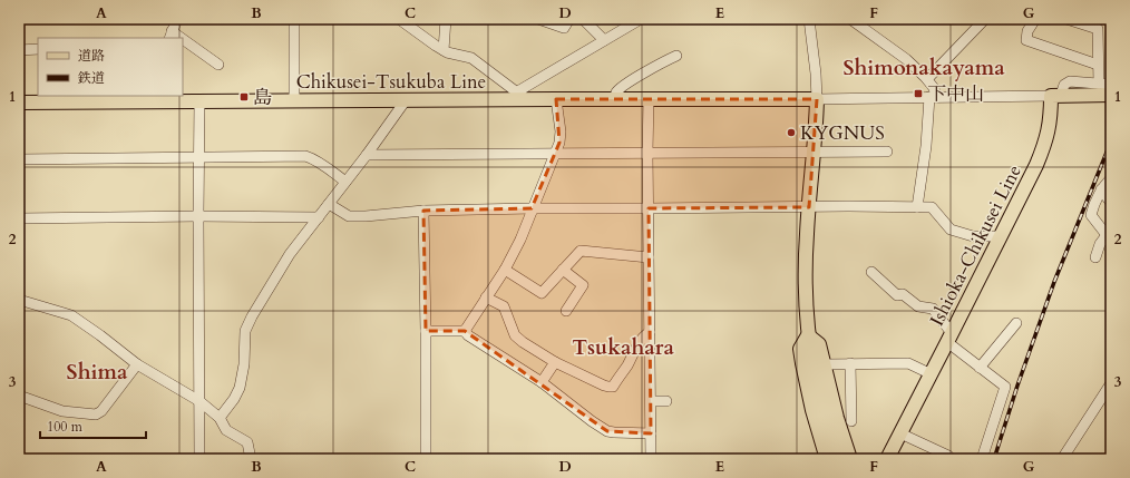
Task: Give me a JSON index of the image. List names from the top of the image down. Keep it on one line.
{"streets":{"main road":["Chikusei-Tsukuba Line","Ishioka-Chikusei Line"]},"districts":["Shimonakayama","Tsukahara","Shima"],"places":{"transit":["下中山","島"],"other":["KYGNUS"]},"legend":["道路","鉄道"],"scale_bar":"100 m","grid":{"columns":["A","B","C","D","E","F","G"],"rows":["1","2","3"]}}
